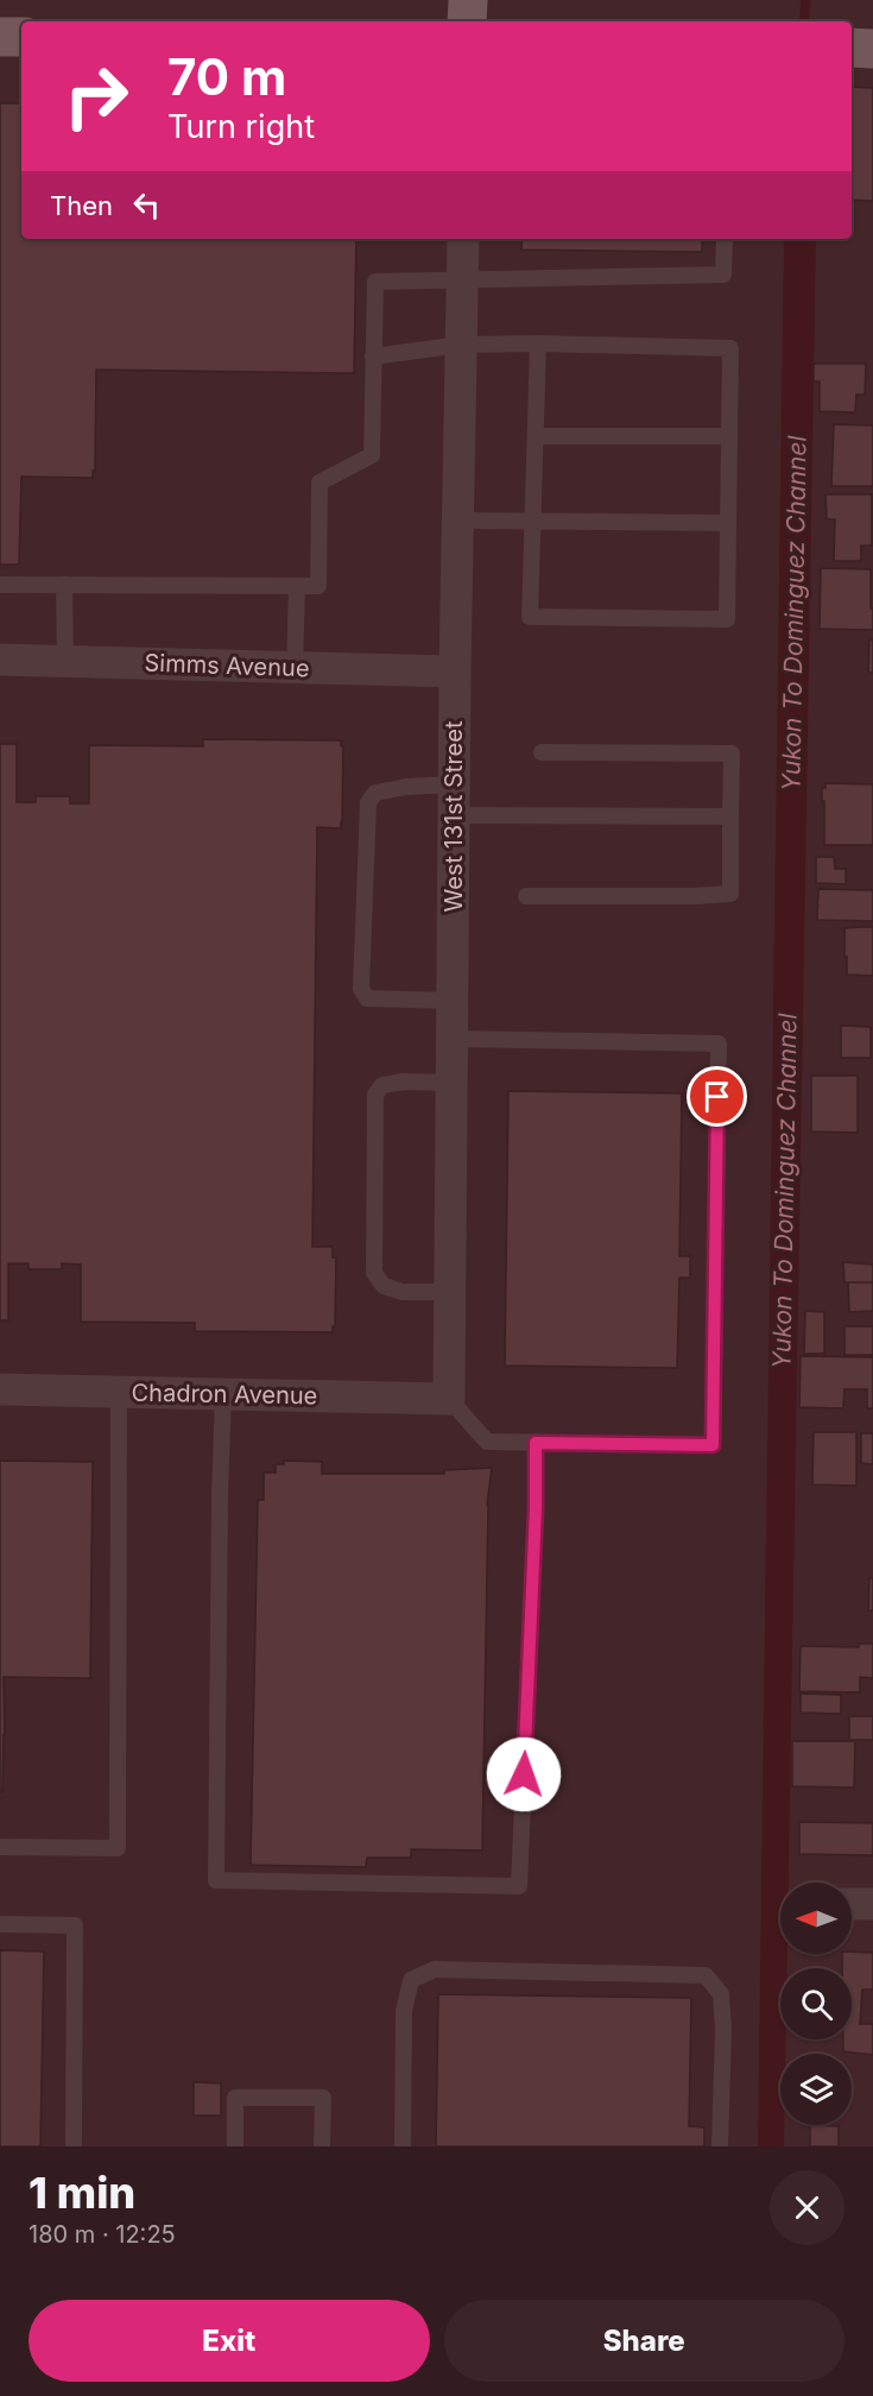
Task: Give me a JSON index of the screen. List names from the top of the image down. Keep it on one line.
{"streets":{"street":["Simms Avenue","West 131st Street","Chadron Avenue"]},"crossings":[["Simms Avenue","West 131st Street"],["West 131st Street","Chadron Avenue"]],"water":["Yukon To Dominguez Channel"],"north":"left","page":{"turn":["70 m","Turn right"],"then":"Then","heading":["1 min","180 m · 12:25"],"buttons":["Exit","Share"]}}
